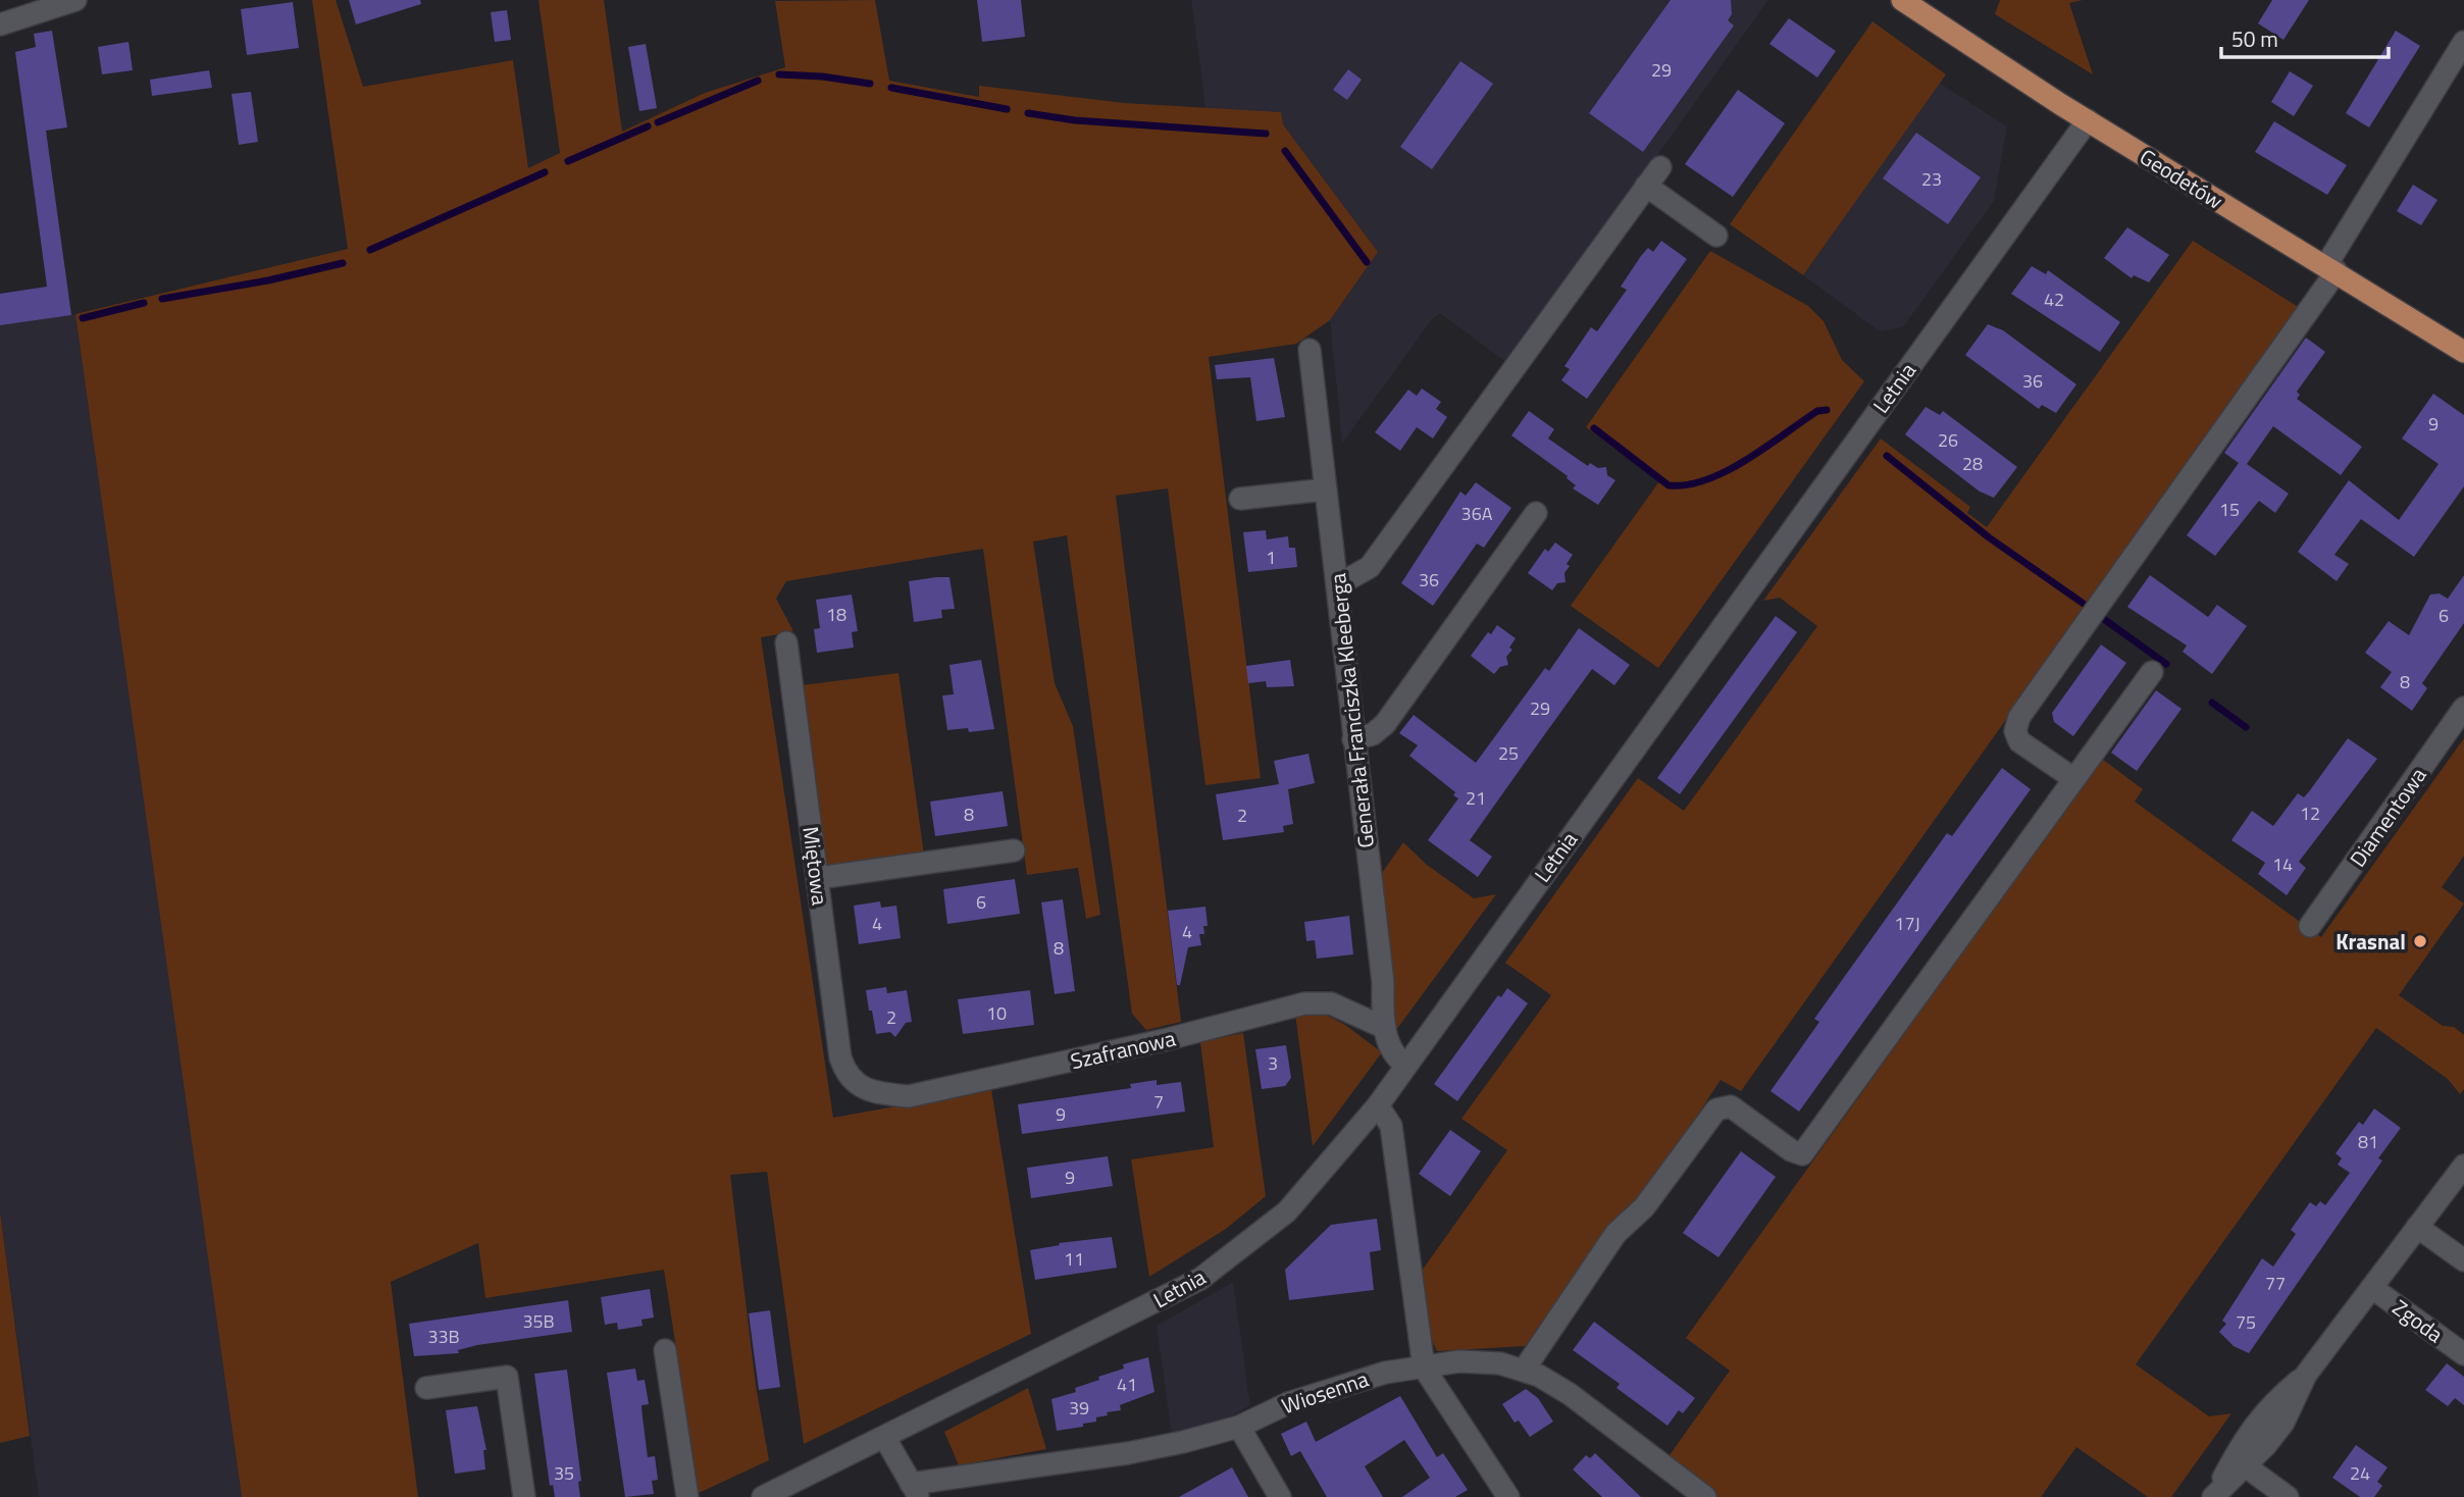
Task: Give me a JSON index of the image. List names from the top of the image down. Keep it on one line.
{"streets":{"main road":["Geodetów"],"street":["Letnia","Generała Franciszka Kleeberga","Diamentowa","Miętowa","Szafranowa","Zgoda","Wiosenna"]},"crossings":[["Geodetów","Letnia"],["Letnia","Generała Franciszka Kleeberga"],["Generała Franciszka Kleeberga","Szafranowa"],["Miętowa","Szafranowa"]],"places":["Krasnal"],"house_numbers":["29","23","42","36","9","26","28","15","36A","1","36","18","6","8","29","25","21","12","8","2","14","6","4","17J","4","8","10","2","3","7","9","81","9","11","77","35B","75","33B","41","39","35","24"],"scale_bar":"50 m"}
